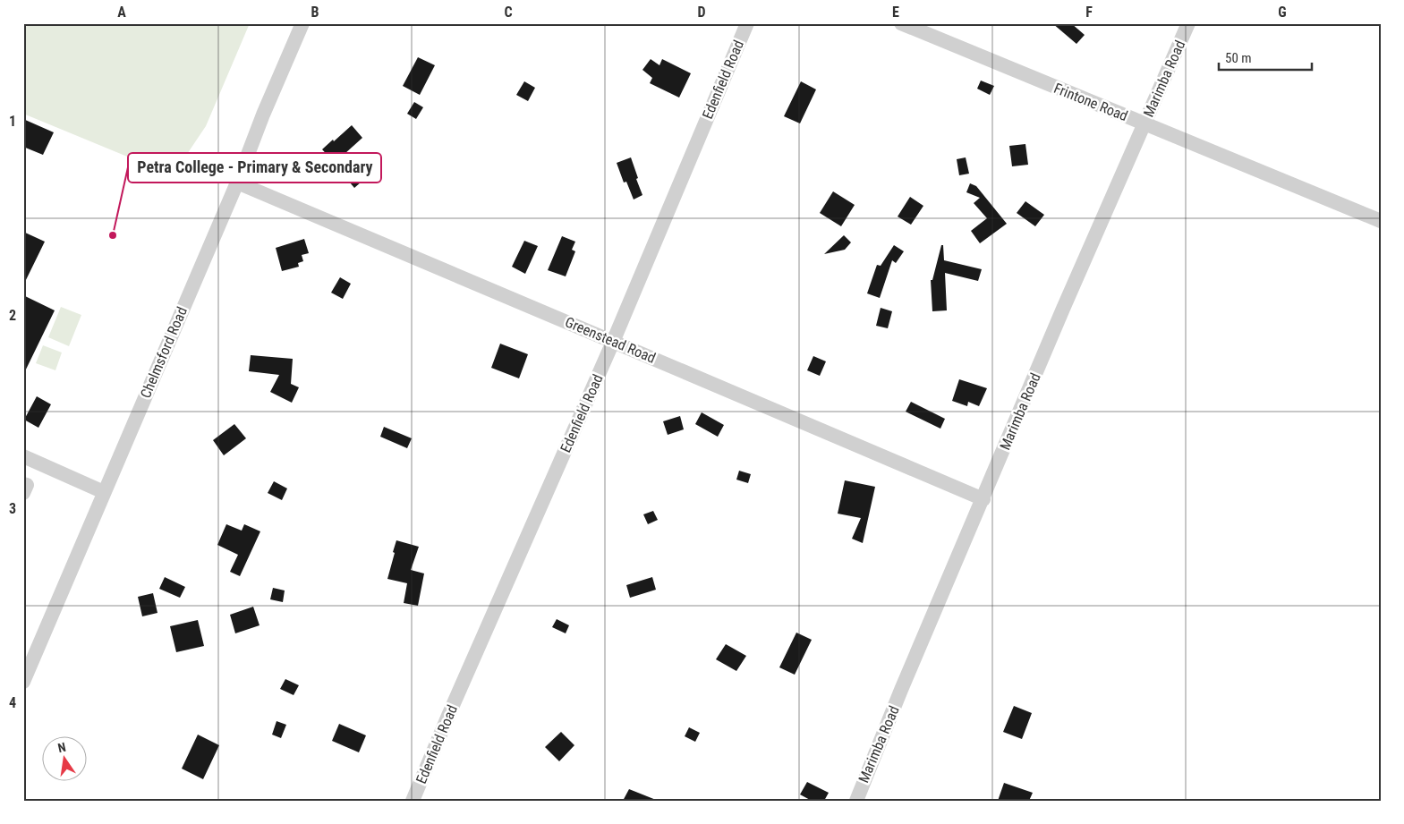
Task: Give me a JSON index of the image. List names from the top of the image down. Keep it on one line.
{"streets":{"street":["Marimba Road","Edenfield Road","Frintone Road","Greenstead Road","Chelmsford Road"]},"crossings":[["Marimba Road","Frintone Road"],["Marimba Road","Greenstead Road"],["Edenfield Road","Greenstead Road"],["Greenstead Road","Chelmsford Road"]],"places":["Petra College - Primary & Secondary"],"scale_bar":"50 m","north":"top","grid":{"columns":["A","B","C","D","E","F","G"],"rows":["1","2","3","4"]}}
